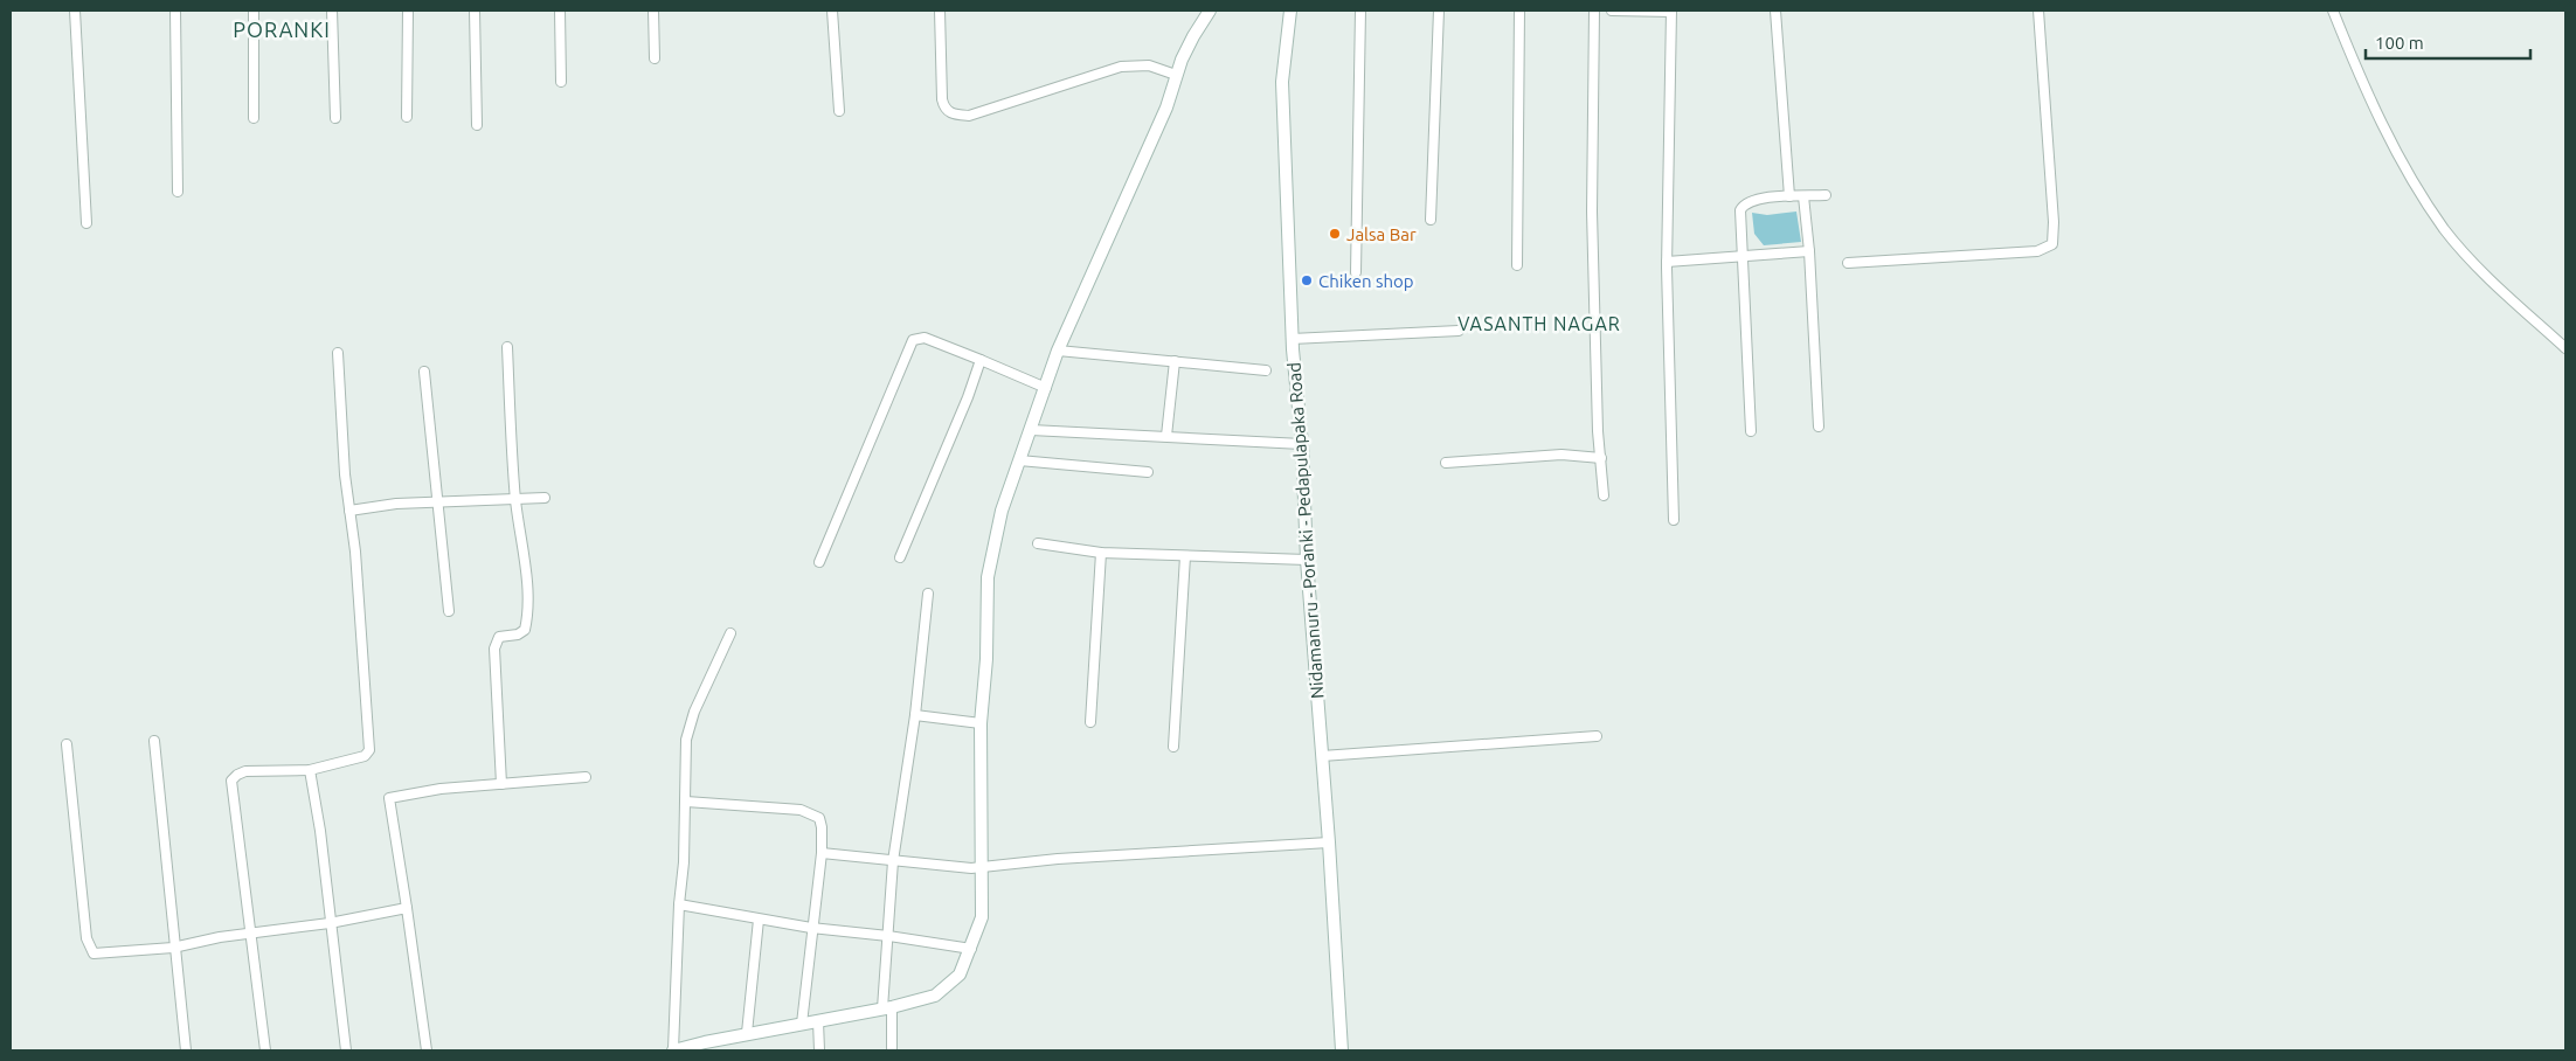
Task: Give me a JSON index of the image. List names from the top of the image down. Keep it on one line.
{"streets":{"street":["Nidamanuru - Poranki - Pedapulapaka Road"]},"districts":["PORANKI","VASANTH NAGAR"],"places":["Jalsa Bar","Chiken shop"],"scale_bar":"100 m"}
